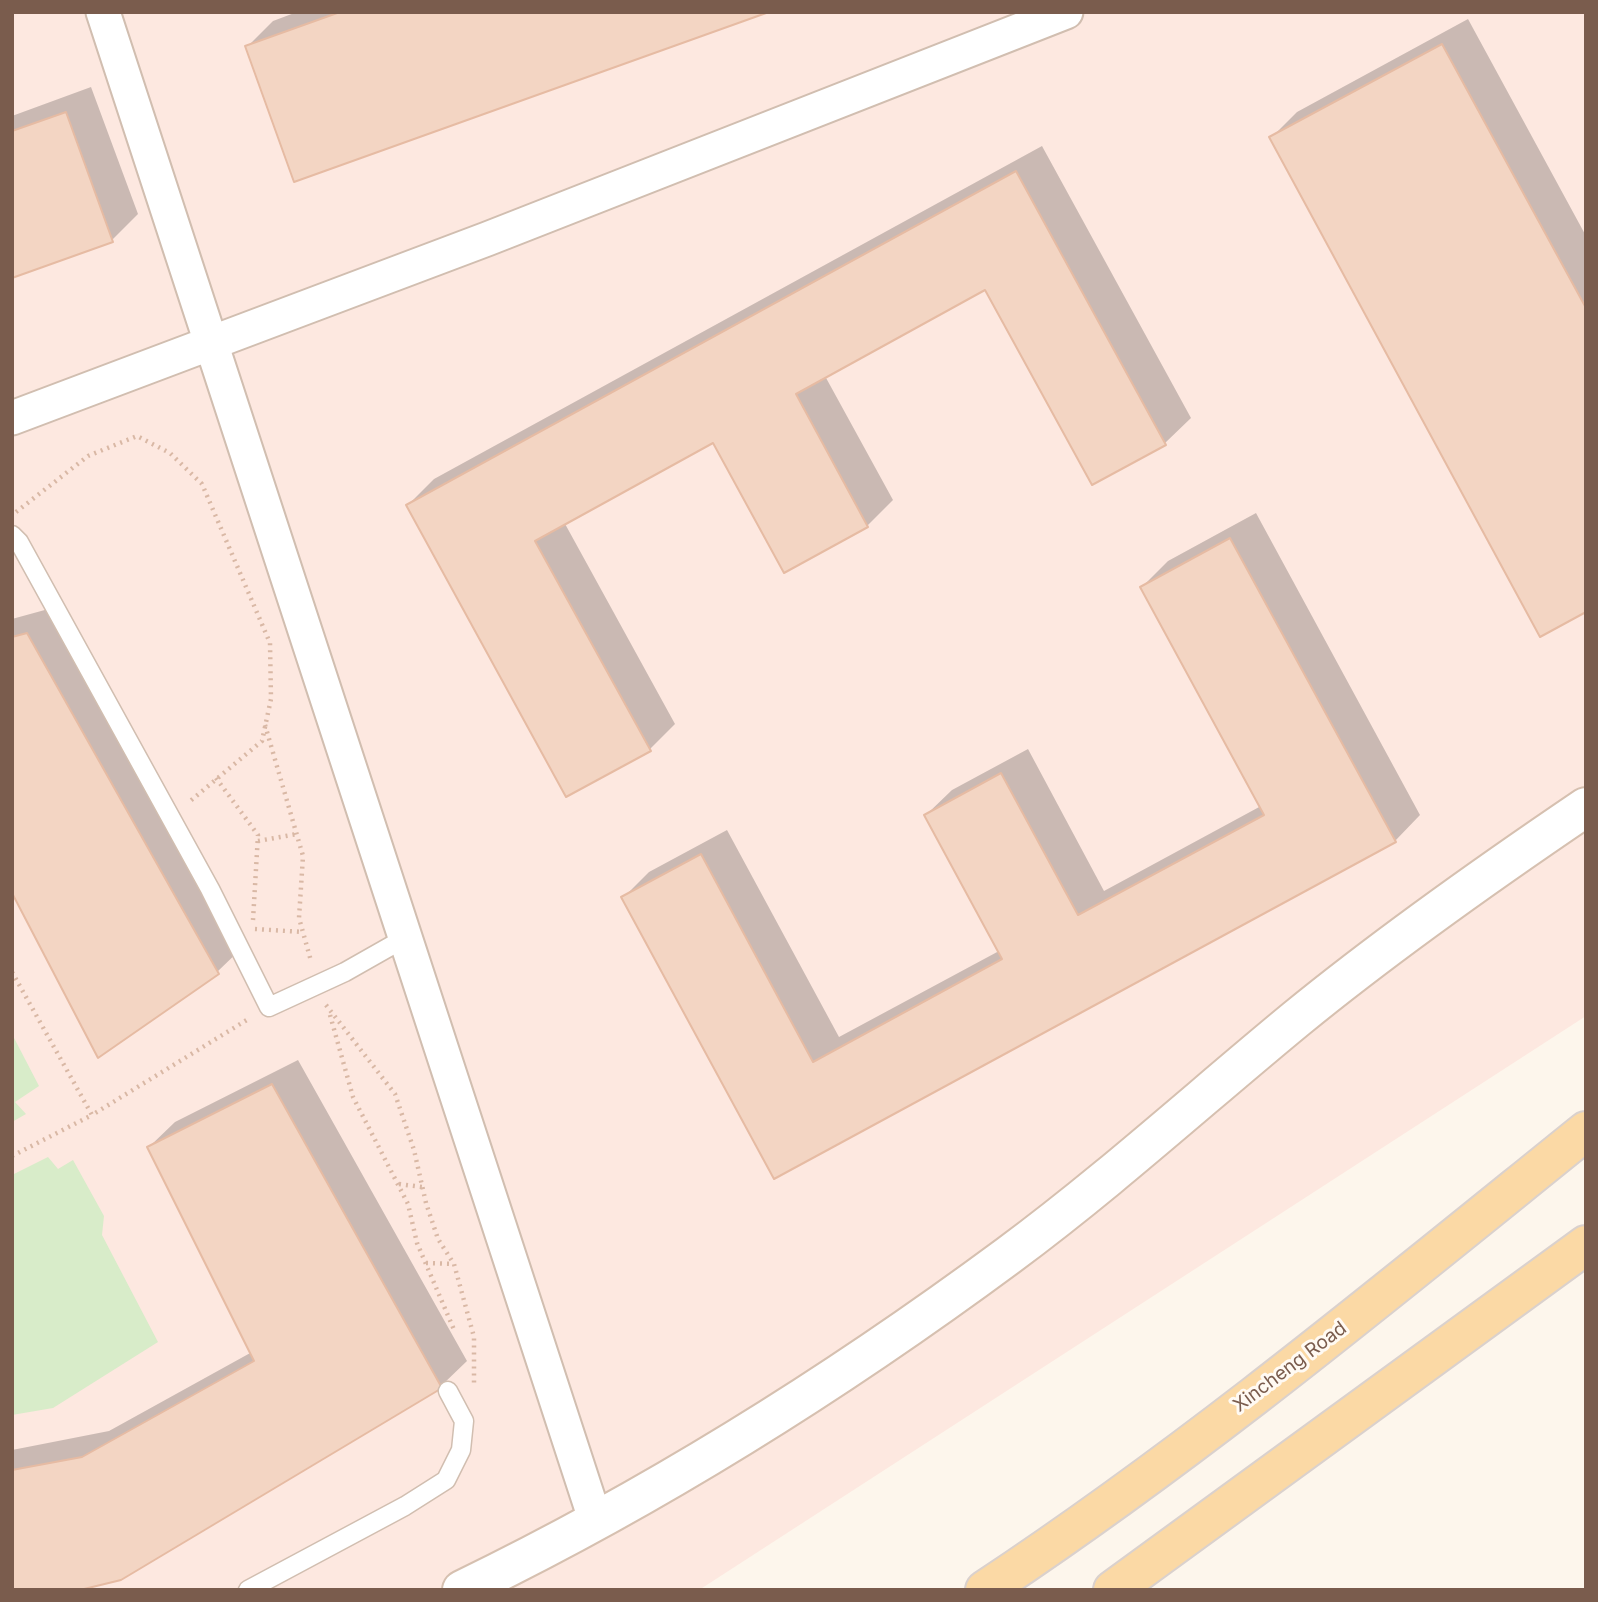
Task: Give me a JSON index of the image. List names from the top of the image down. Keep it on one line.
{"streets":{"main road":["Xincheng Road"]}}
